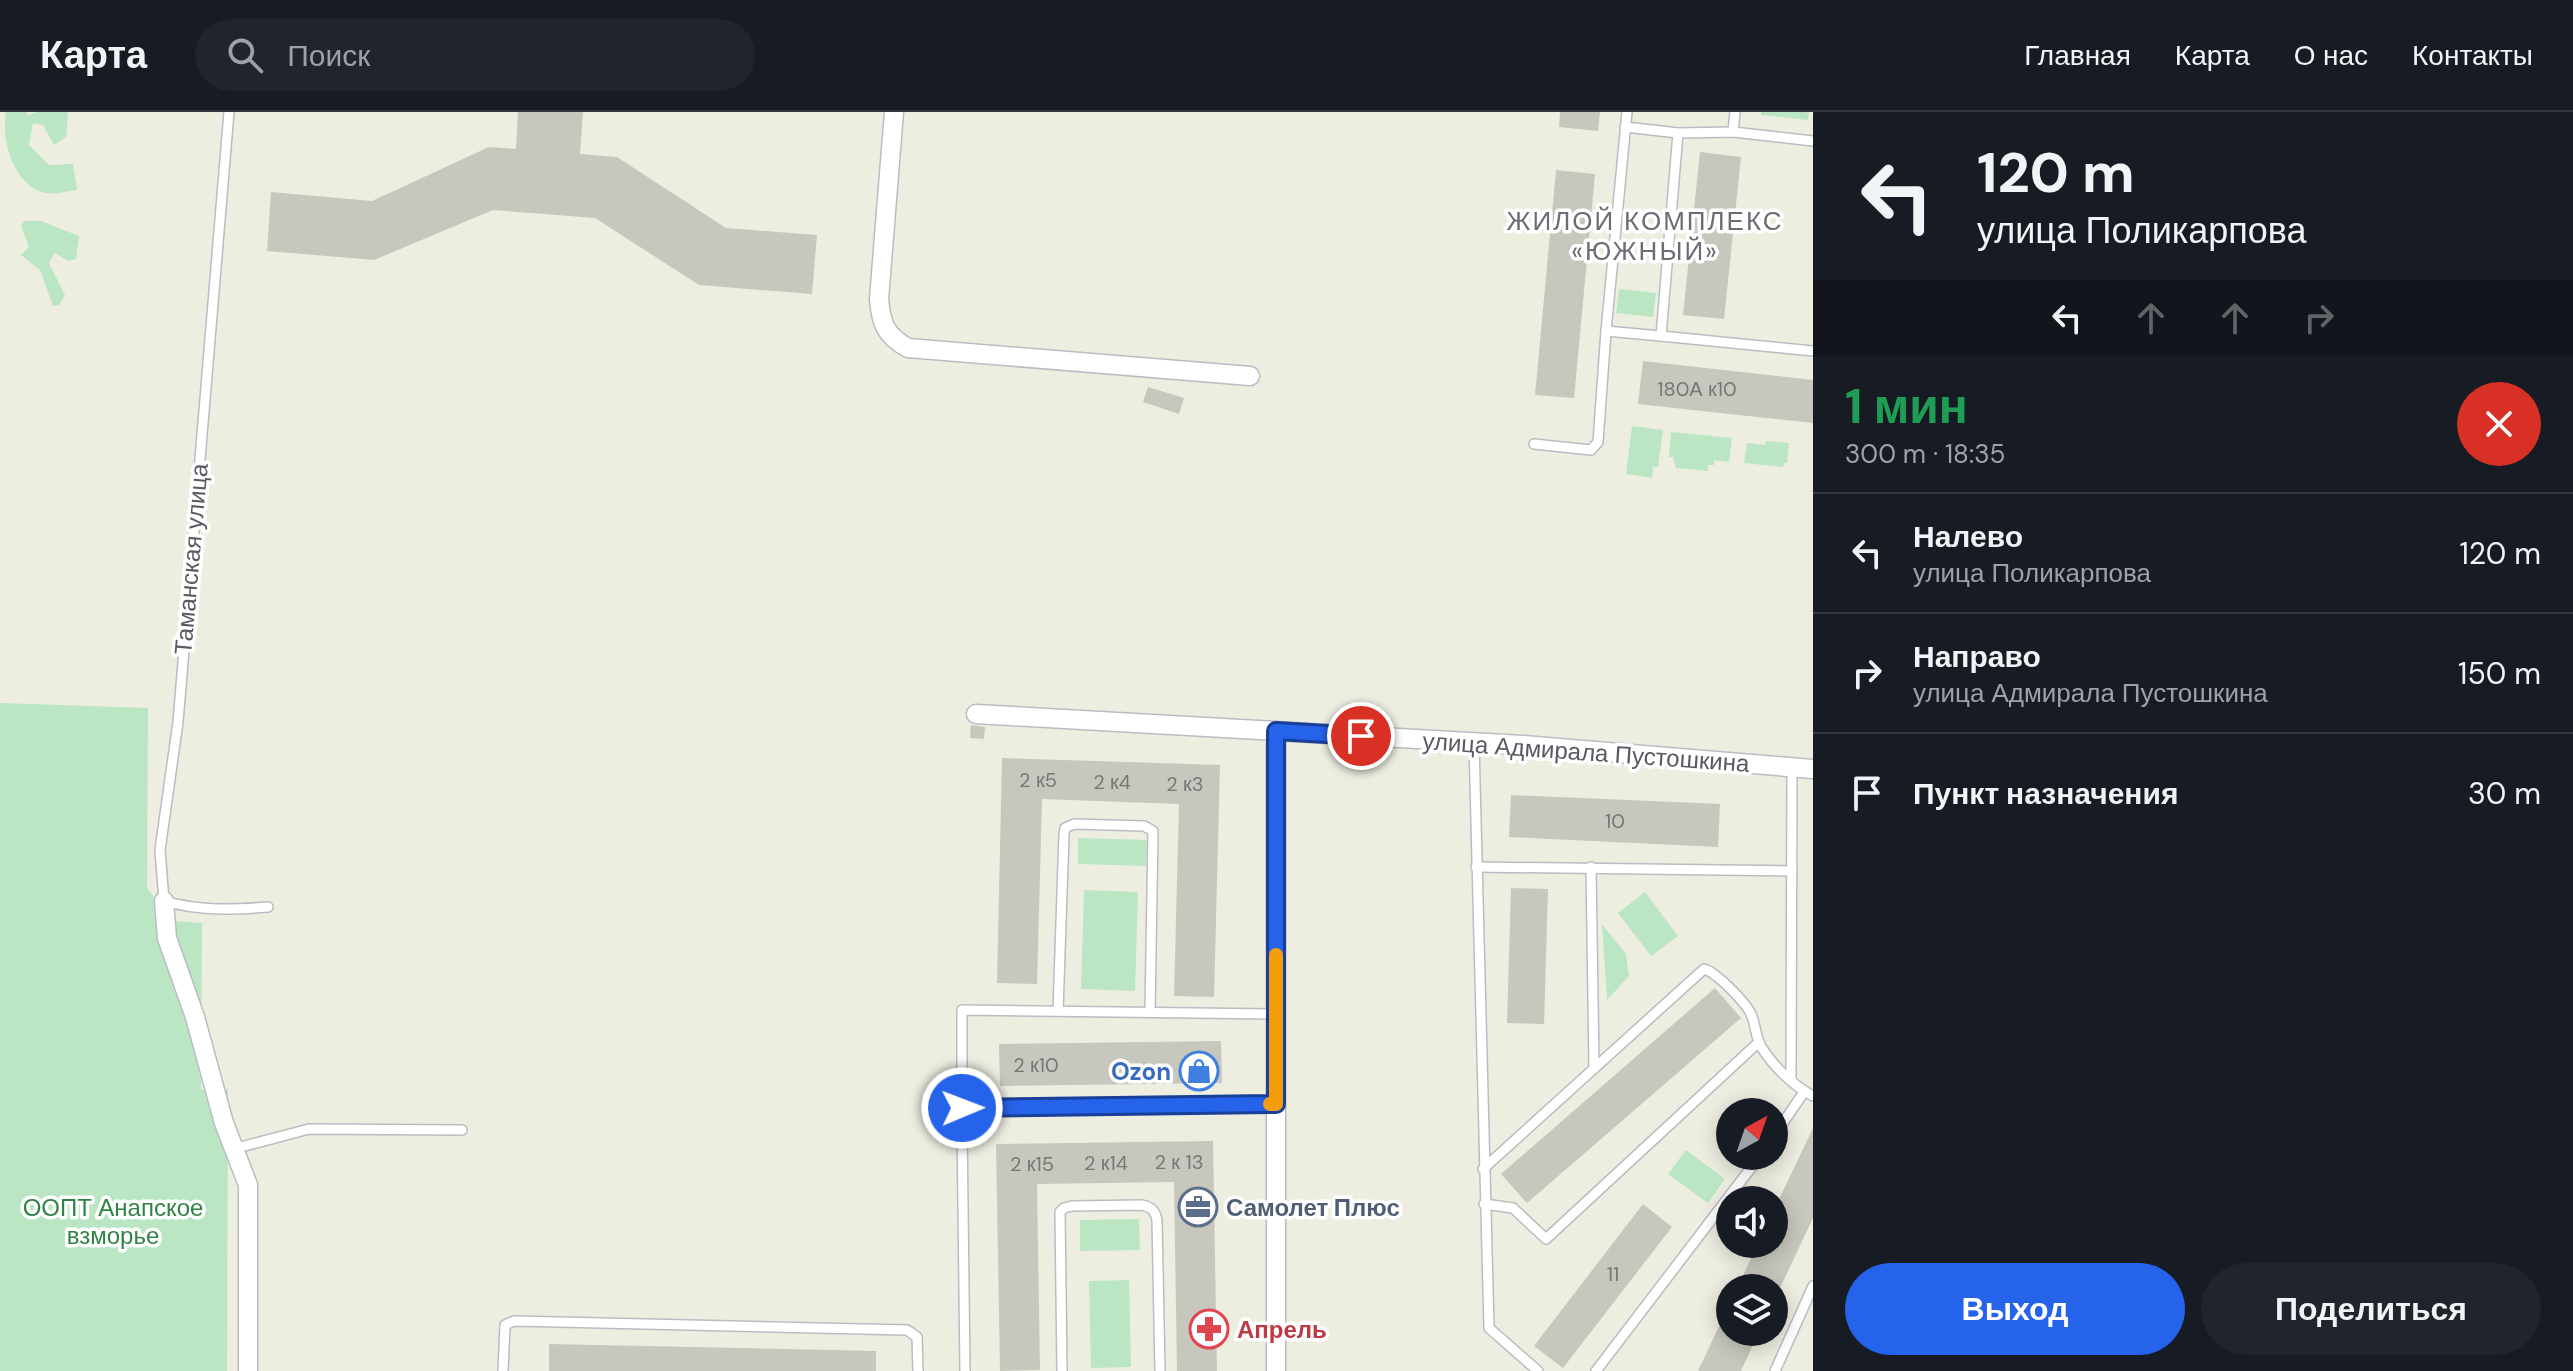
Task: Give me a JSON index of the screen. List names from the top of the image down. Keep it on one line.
{"streets":{"street":["улица Адмирала Пустошкина"],"lane":["Таманская улица"]},"districts":["ЖИЛОЙ КОМПЛЕКС «ЮЖНЫЙ»"],"parks":["ООПТ Анапское взморье"],"places":{"shop":["Ozon"],"office":["Самолет Плюс"],"pharmacy":["Апрель"]},"house_numbers":["180А к10","2 к5","2 к4","2 к3","10","2 к10","2 к 13","2 к14","2 к15","11"],"north":"top right","page":{"header":"Карта","search":"Поиск","nav":["Главная","Карта","О нас","Контакты"],"turn":["120 m","улица Поликарпова"],"heading":["1 мин","300 m · 18:35"],"list":[{"name":"Налево","note":"улица Поликарпова","value":"120 m"},{"name":"Направо","note":"улица Адмирала Пустошкина","value":"150 m"},{"name":"Пункт назначения","value":"30 m"}],"buttons":["Выход","Поделиться"]}}
